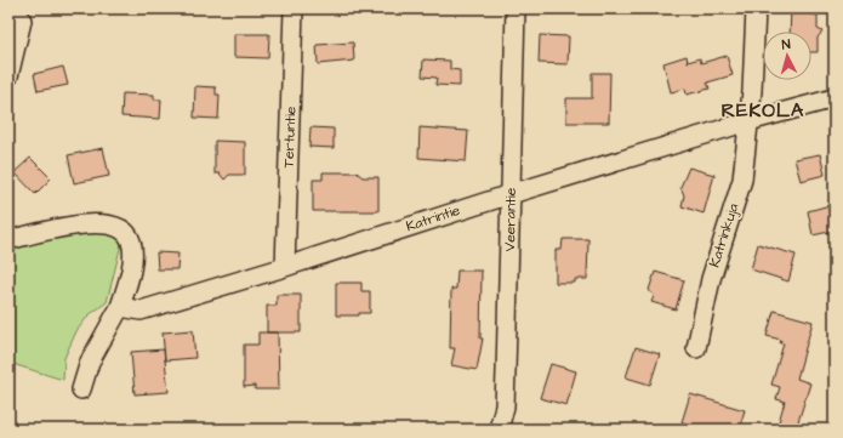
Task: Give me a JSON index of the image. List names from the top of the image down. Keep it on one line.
{"streets":{"street":["Tertuntie","Katrintie","Veerantie","Katrinkuja"]},"crossings":[["Tertuntie","Katrintie"],["Katrintie","Veerantie"],["Katrintie","Katrinkuja"]],"districts":["REKOLA"],"north":"top"}
